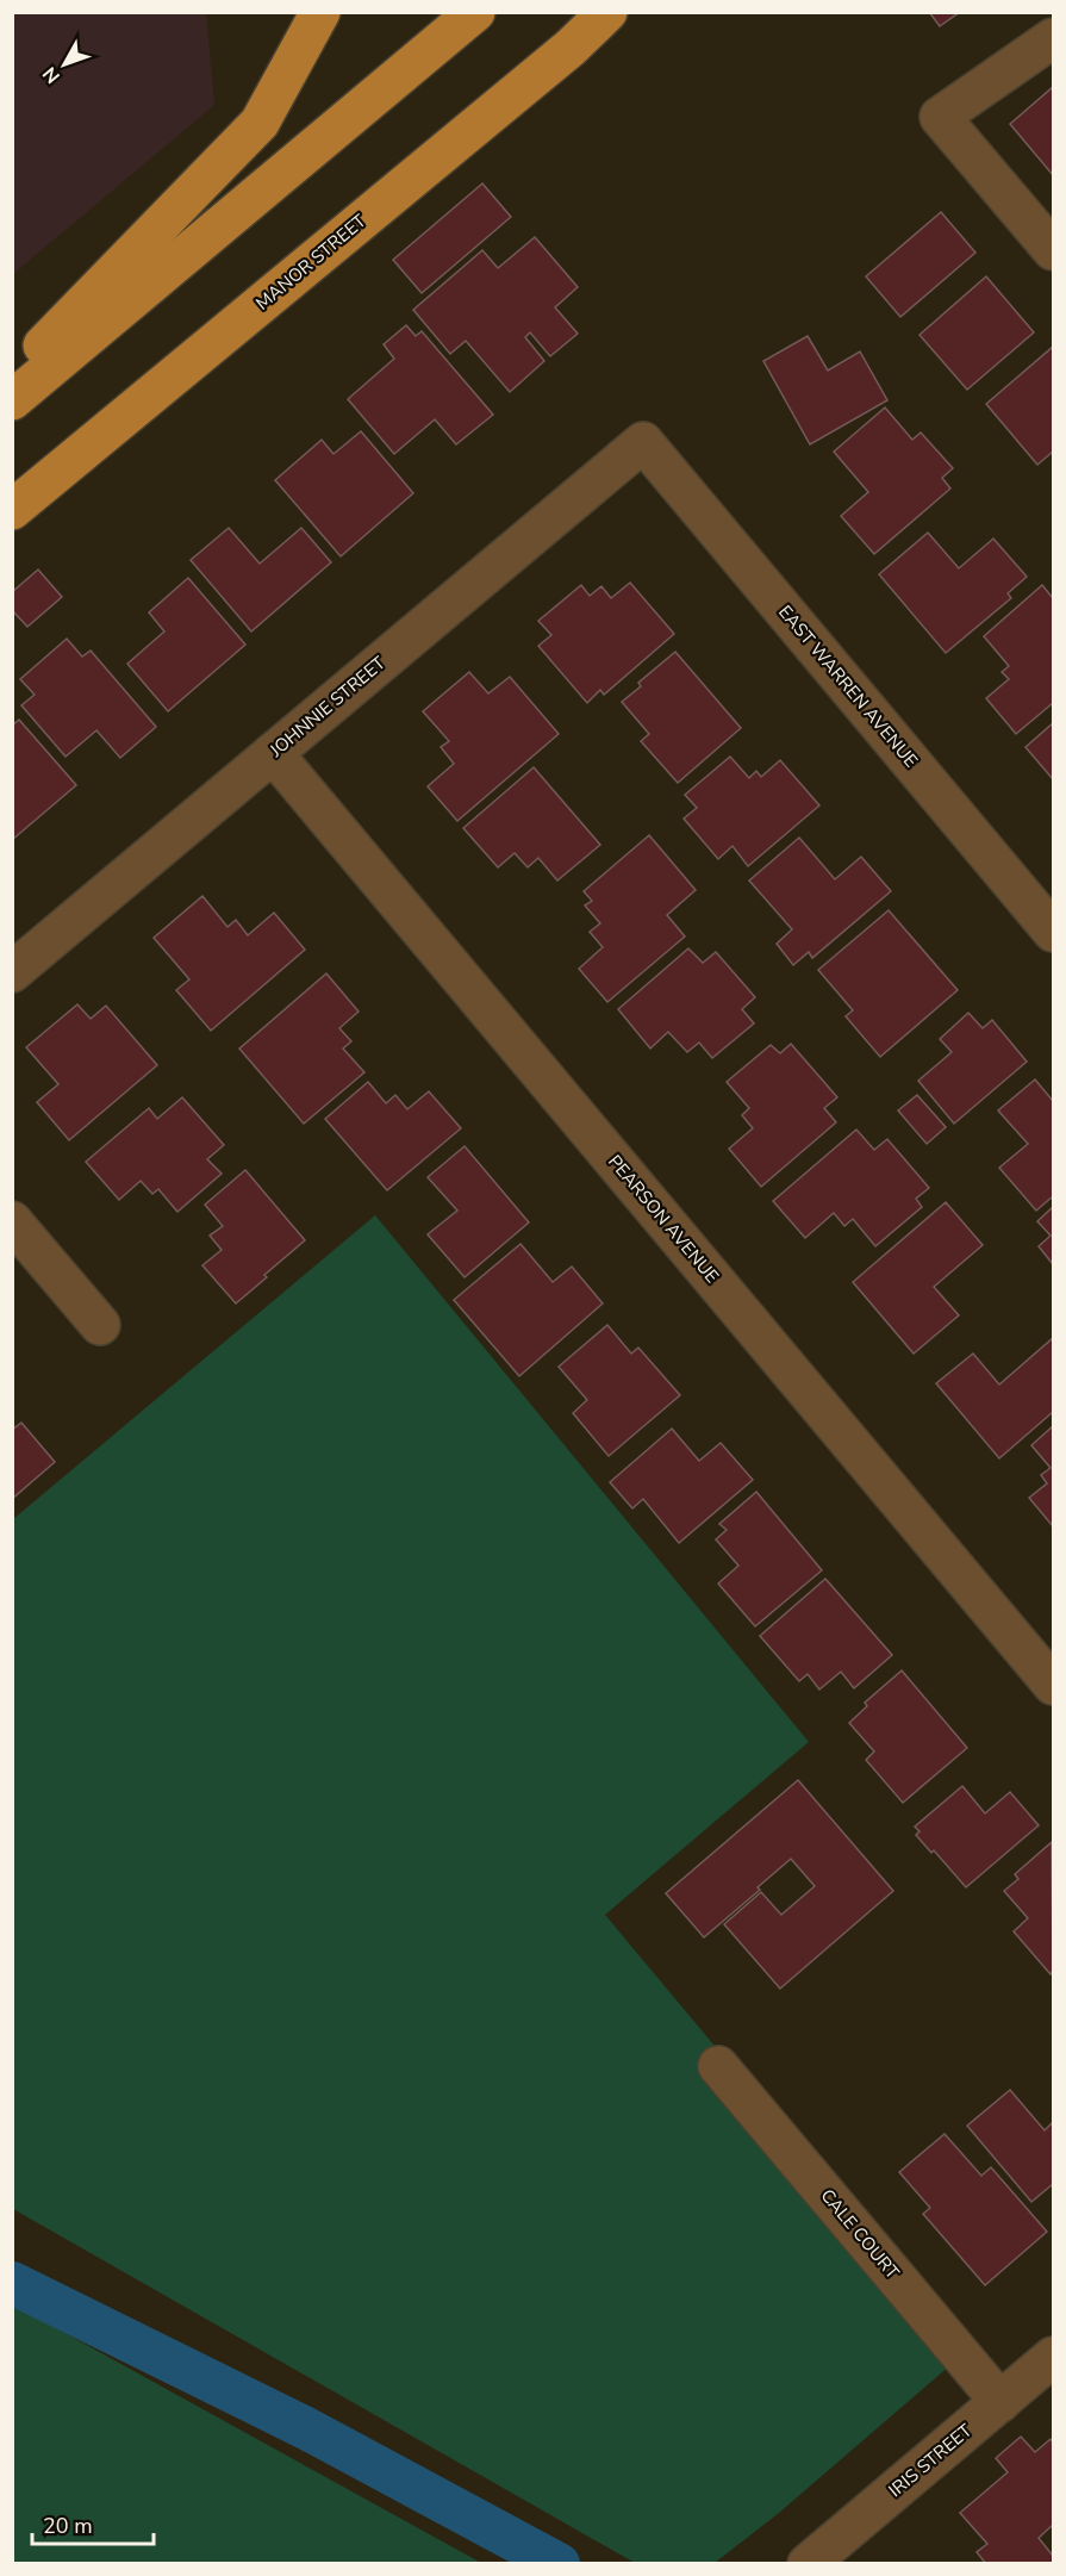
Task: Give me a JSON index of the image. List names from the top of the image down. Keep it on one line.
{"streets":{"main road":["MANOR STREET"],"street":["EAST WARREN AVENUE","JOHNNIE STREET","PEARSON AVENUE","CALE COURT","IRIS STREET"]},"crossings":[["EAST WARREN AVENUE","JOHNNIE STREET"],["JOHNNIE STREET","PEARSON AVENUE"],["CALE COURT","IRIS STREET"]],"scale_bar":"20 m","north":"bottom left"}
